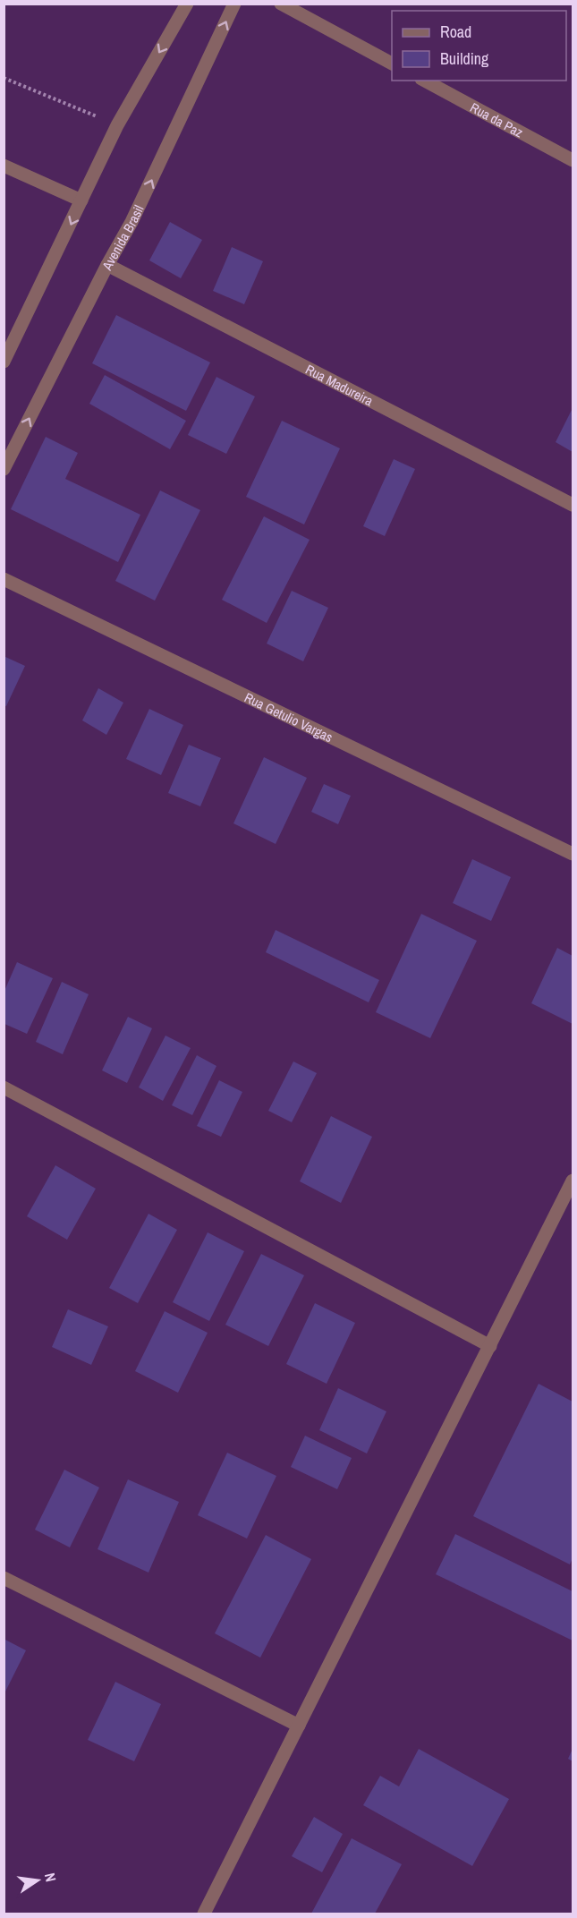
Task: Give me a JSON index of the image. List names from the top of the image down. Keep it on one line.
{"streets":{"street":["Rua da Paz","Avenida Brasil","Rua Madureira","Rua Getulio Vargas"]},"crossings":[["Avenida Brasil","Rua Madureira"]],"legend":["Road","Building"],"north":"right"}
